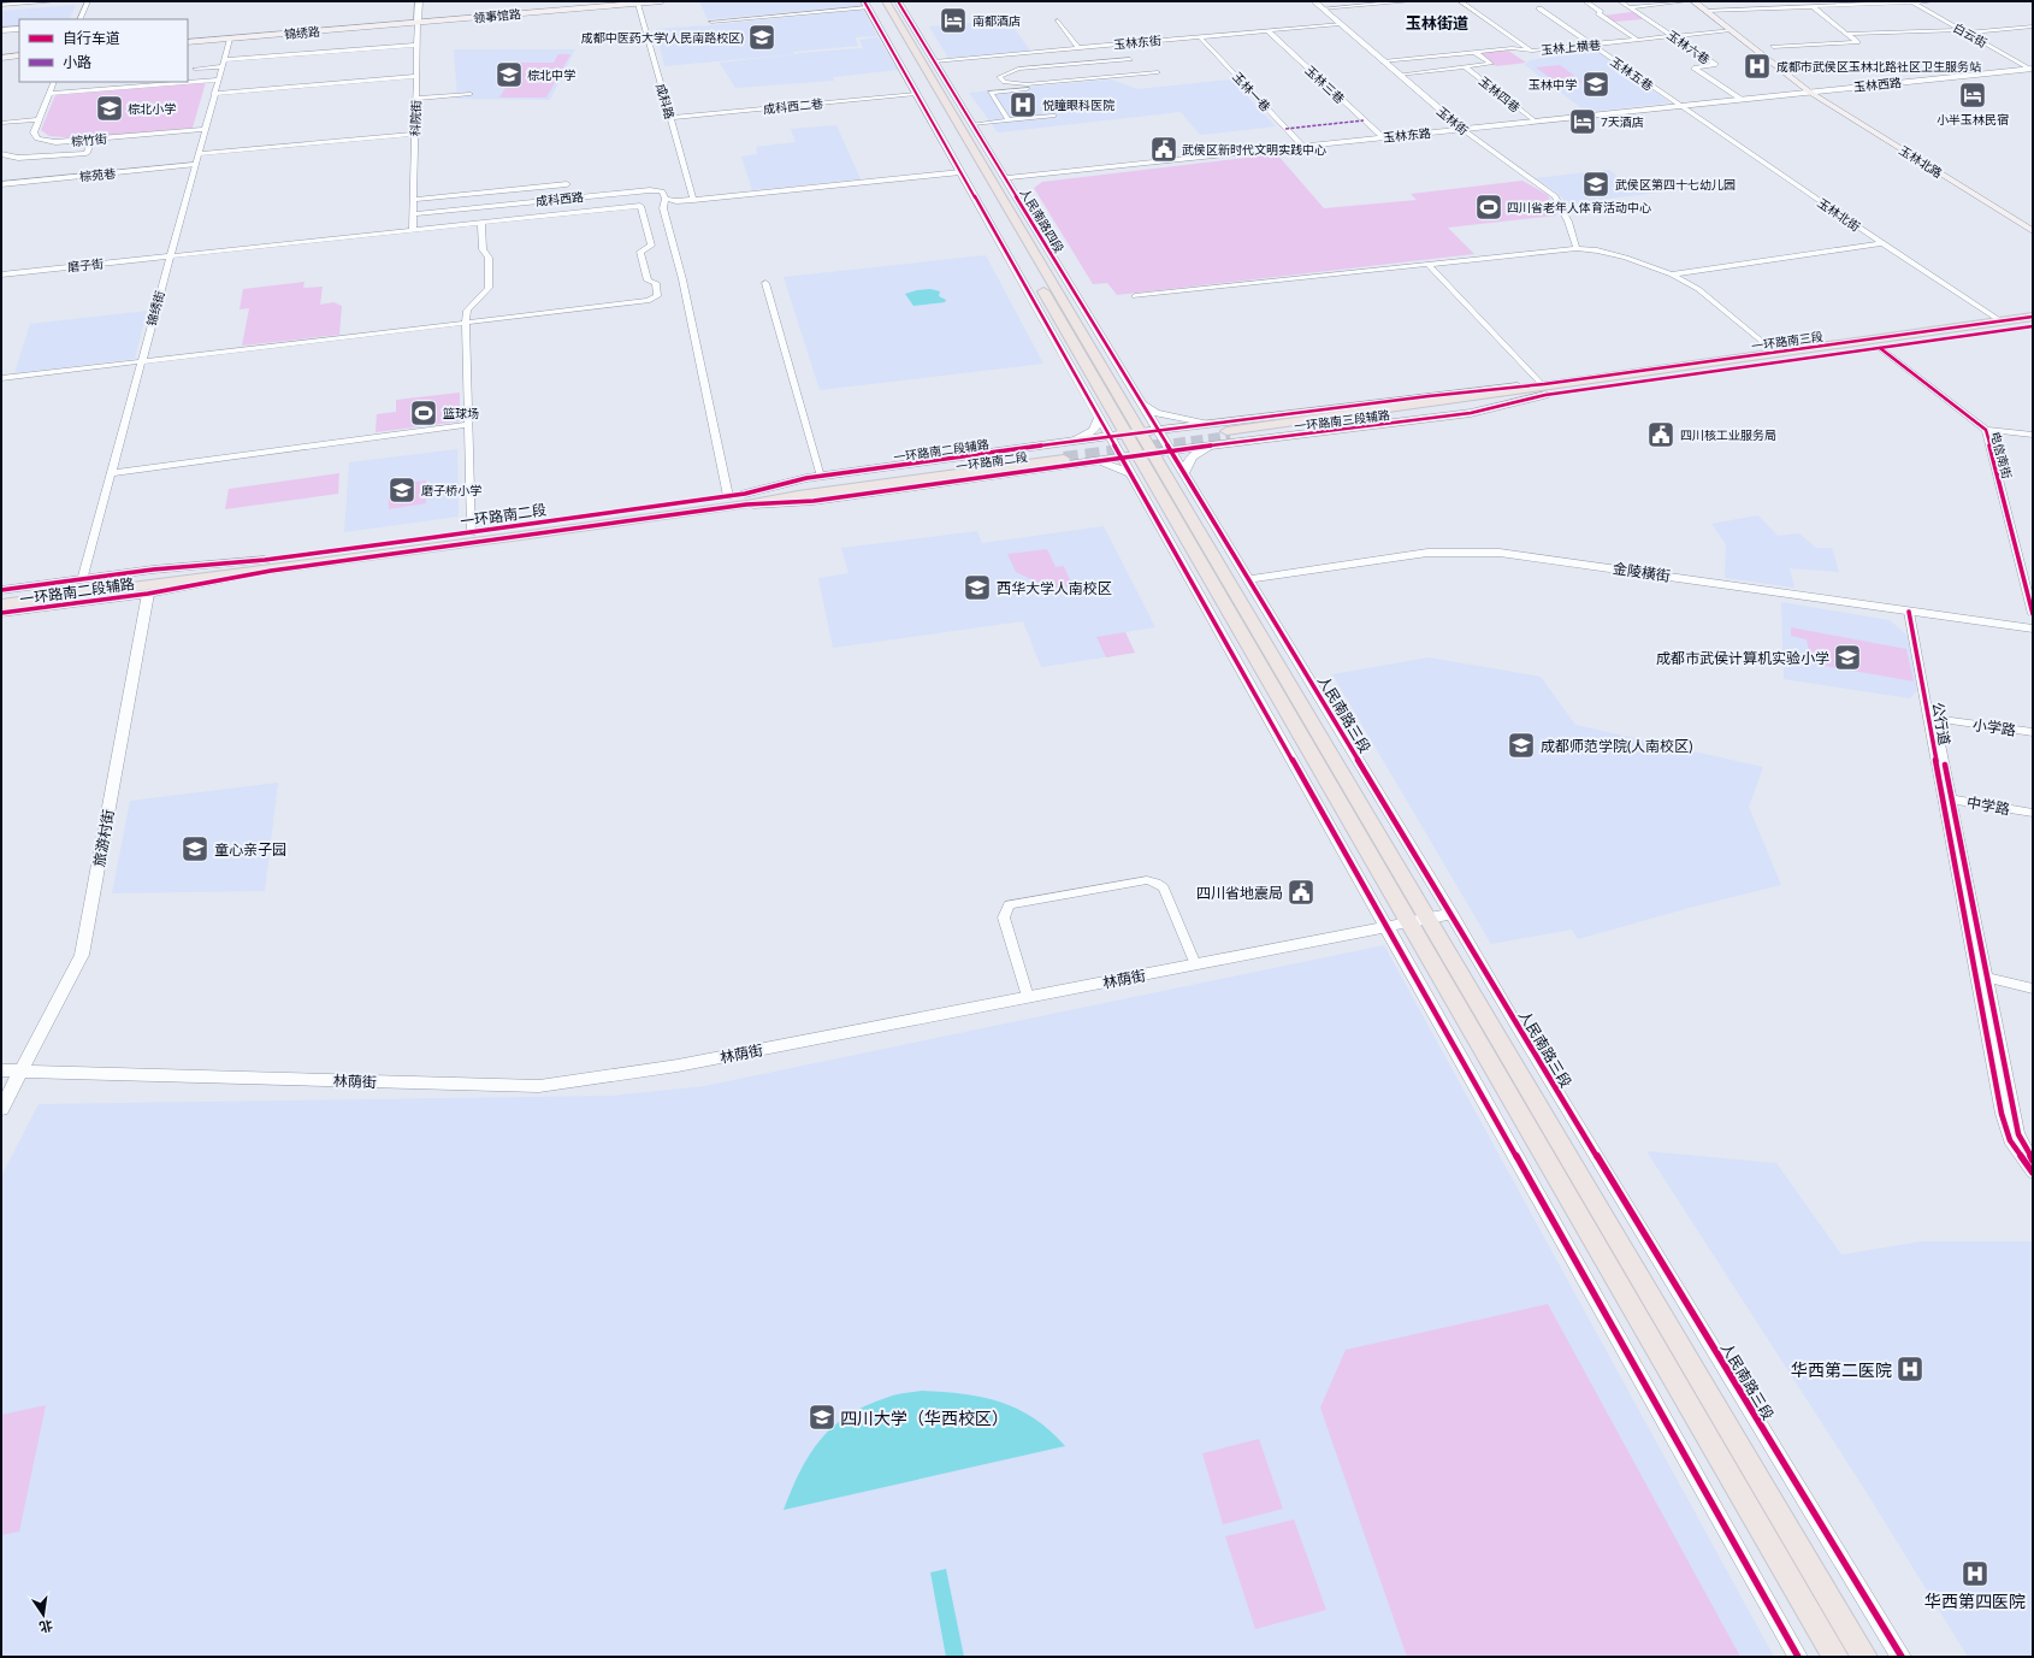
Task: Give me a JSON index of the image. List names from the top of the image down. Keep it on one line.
{"streets":{"main road":["领事馆路","锦绣路","玉林北路","人民南路四段","一环路南三段","一环路南二段辅路","一环路南二段"],"street":["白云街","玉林东街","玉林上横巷","玉林六巷","玉林五巷","玉林三巷","玉林西路","玉林一巷","玉林四巷","成科路","成科西二巷","科院街","玉林街","玉林东路","棕竹街","棕苑巷","成科西路","玉林北街","磨子街","锦绣街","电信南街","金陵横街","人民南路三段","公行道","小学路","中学路","旅游村街","林荫街"],"cycle path":["一环路南三段辅路"]},"crossings":[["领事馆路","锦绣路"],["领事馆路","成科路"],["领事馆路","科院街"],["锦绣路","科院街"],["锦绣路","锦绣街"],["白云街","玉林西路"],["玉林东街","玉林三巷"],["玉林东街","玉林一巷"],["玉林东街","玉林街"],["玉林东街","人民南路四段"],["玉林上横巷","玉林六巷"],["玉林上横巷","玉林五巷"],["玉林上横巷","玉林街"],["玉林上横巷","玉林北路"],["玉林六巷","玉林东路"],["玉林五巷","玉林东路"],["玉林五巷","玉林北街"],["玉林三巷","玉林东路"],["玉林西路","玉林东路"],["玉林西路","玉林北路"],["玉林一巷","玉林东路"],["玉林四巷","玉林东路"],["成科路","成科西二巷"],["成科路","成科西路"],["科院街","成科西路"],["玉林街","玉林东路"],["玉林东路","玉林北路"],["玉林东路","玉林北街"],["玉林东路","人民南路四段"],["棕竹街","锦绣街"],["棕苑巷","锦绣街"],["玉林北街","一环路南三段"],["人民南路四段","一环路南二段辅路"],["人民南路四段","人民南路三段"],["磨子街","锦绣街"],["锦绣街","一环路南二段辅路"],["一环路南三段","电信南街"],["一环路南二段辅路","一环路南二段"],["一环路南二段辅路","人民南路三段"],["一环路南二段辅路","旅游村街"],["金陵横街","人民南路三段"],["金陵横街","公行道"],["人民南路三段","林荫街"],["公行道","小学路"],["公行道","中学路"],["旅游村街","林荫街"]],"districts":["玉林街道"],"places":{"hotel":["南都酒店","小半玉林民宿","7天酒店"],"school or university":["成都中医药大学(人民南路校区)","棕北中学","玉林中学","棕北小学","武侯区第四十七幼儿园","磨子桥小学","西华大学人南校区","成都市武侯计算机实验小学","成都师范学院(人南校区)","童心亲子园","四川大学（华西校区）"],"hospital":["成都市武侯区玉林北路社区卫生服务站","悦瞳眼科医院","华西第二医院","华西第四医院"],"public building":["武侯区新时代文明实践中心","四川核工业服务局","四川省地震局"],"sports":["四川省老年人体育活动中心","篮球场"]},"legend":["自行车道","小路"],"north":"bottom"}
